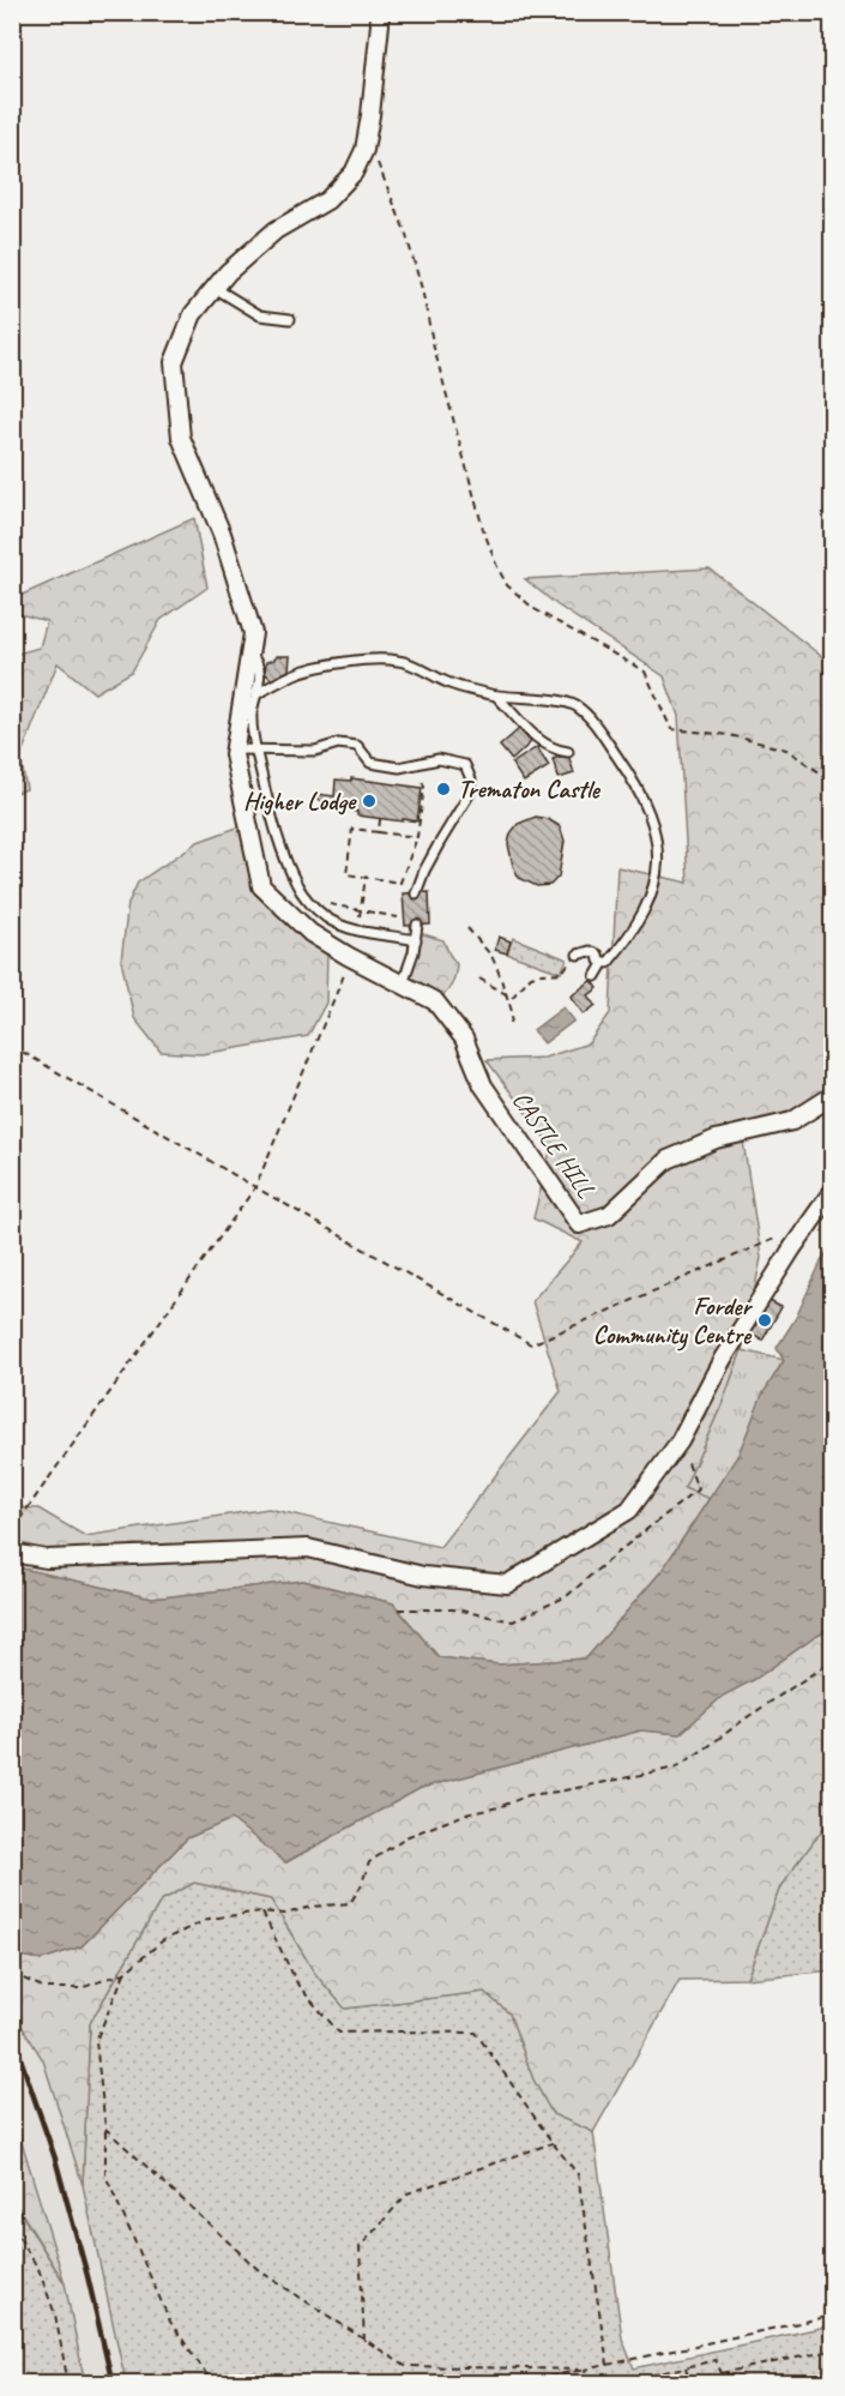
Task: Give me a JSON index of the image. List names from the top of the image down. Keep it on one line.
{"streets":{"street":["CASTLE HILL"]},"places":["Trematon Castle","Higher Lodge","Forder Community Centre"]}
